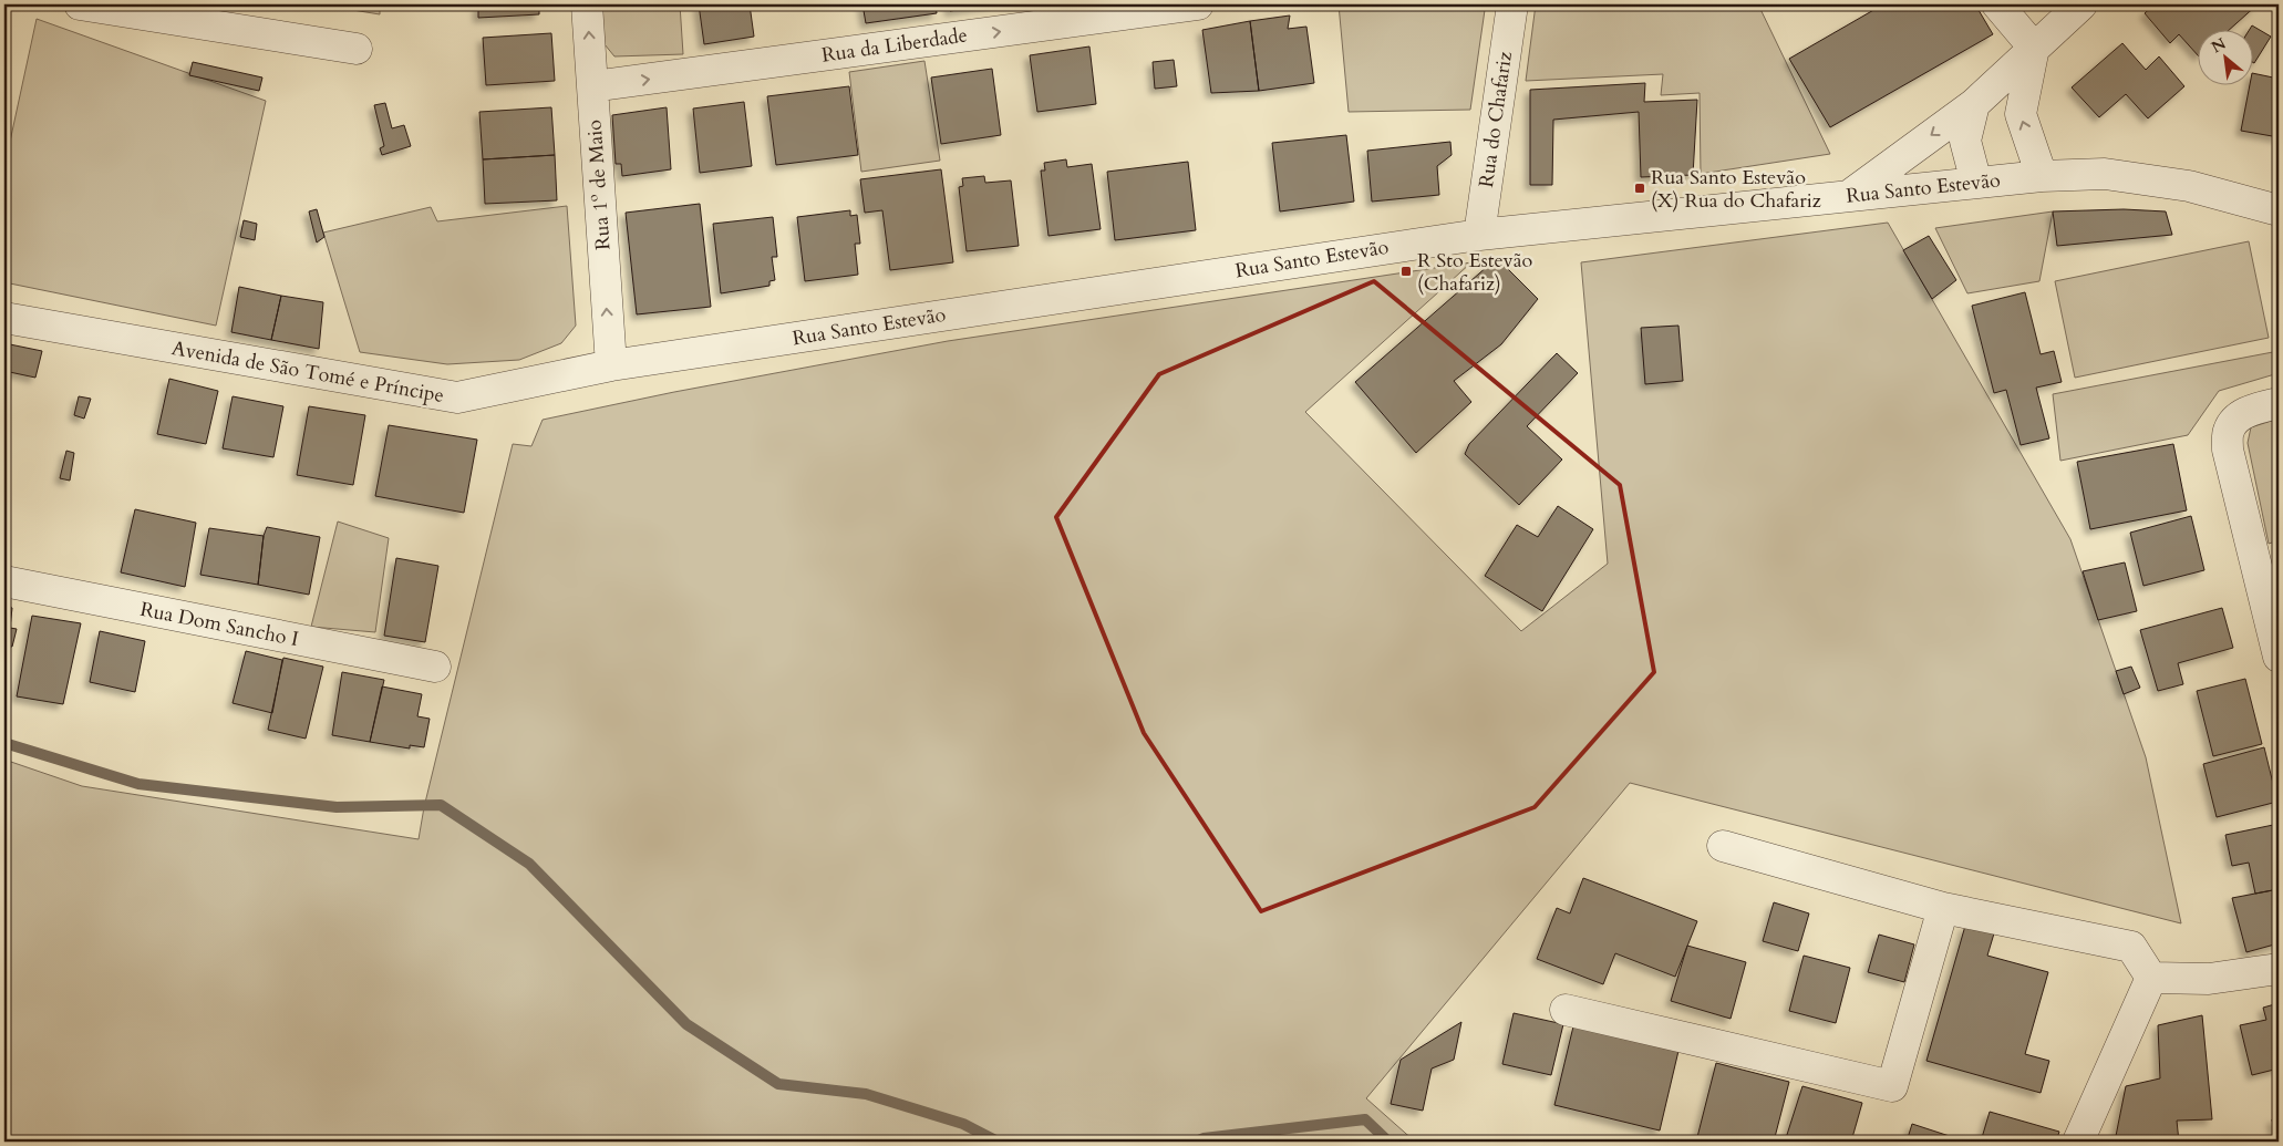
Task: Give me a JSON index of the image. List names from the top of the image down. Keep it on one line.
{"streets":{"street":["Rua da Liberdade","Rua do Chafariz","Rua 1º de Maio","Rua Santo Estevão","Avenida de São Tomé e Príncipe","Rua Dom Sancho I"]},"crossings":[["Rua da Liberdade","Rua 1º de Maio"],["Rua do Chafariz","Rua Santo Estevão"],["Rua 1º de Maio","Rua Santo Estevão"],["Rua 1º de Maio","Avenida de São Tomé e Príncipe"],["Rua Santo Estevão","Avenida de São Tomé e Príncipe"]],"one_way":["Rua da Liberdade","Rua 1º de Maio"],"places":{"transit":["Rua Santo Estevão (X) Rua do Chafariz","R Sto Estevão (Chafariz)"]},"north":"top left"}
